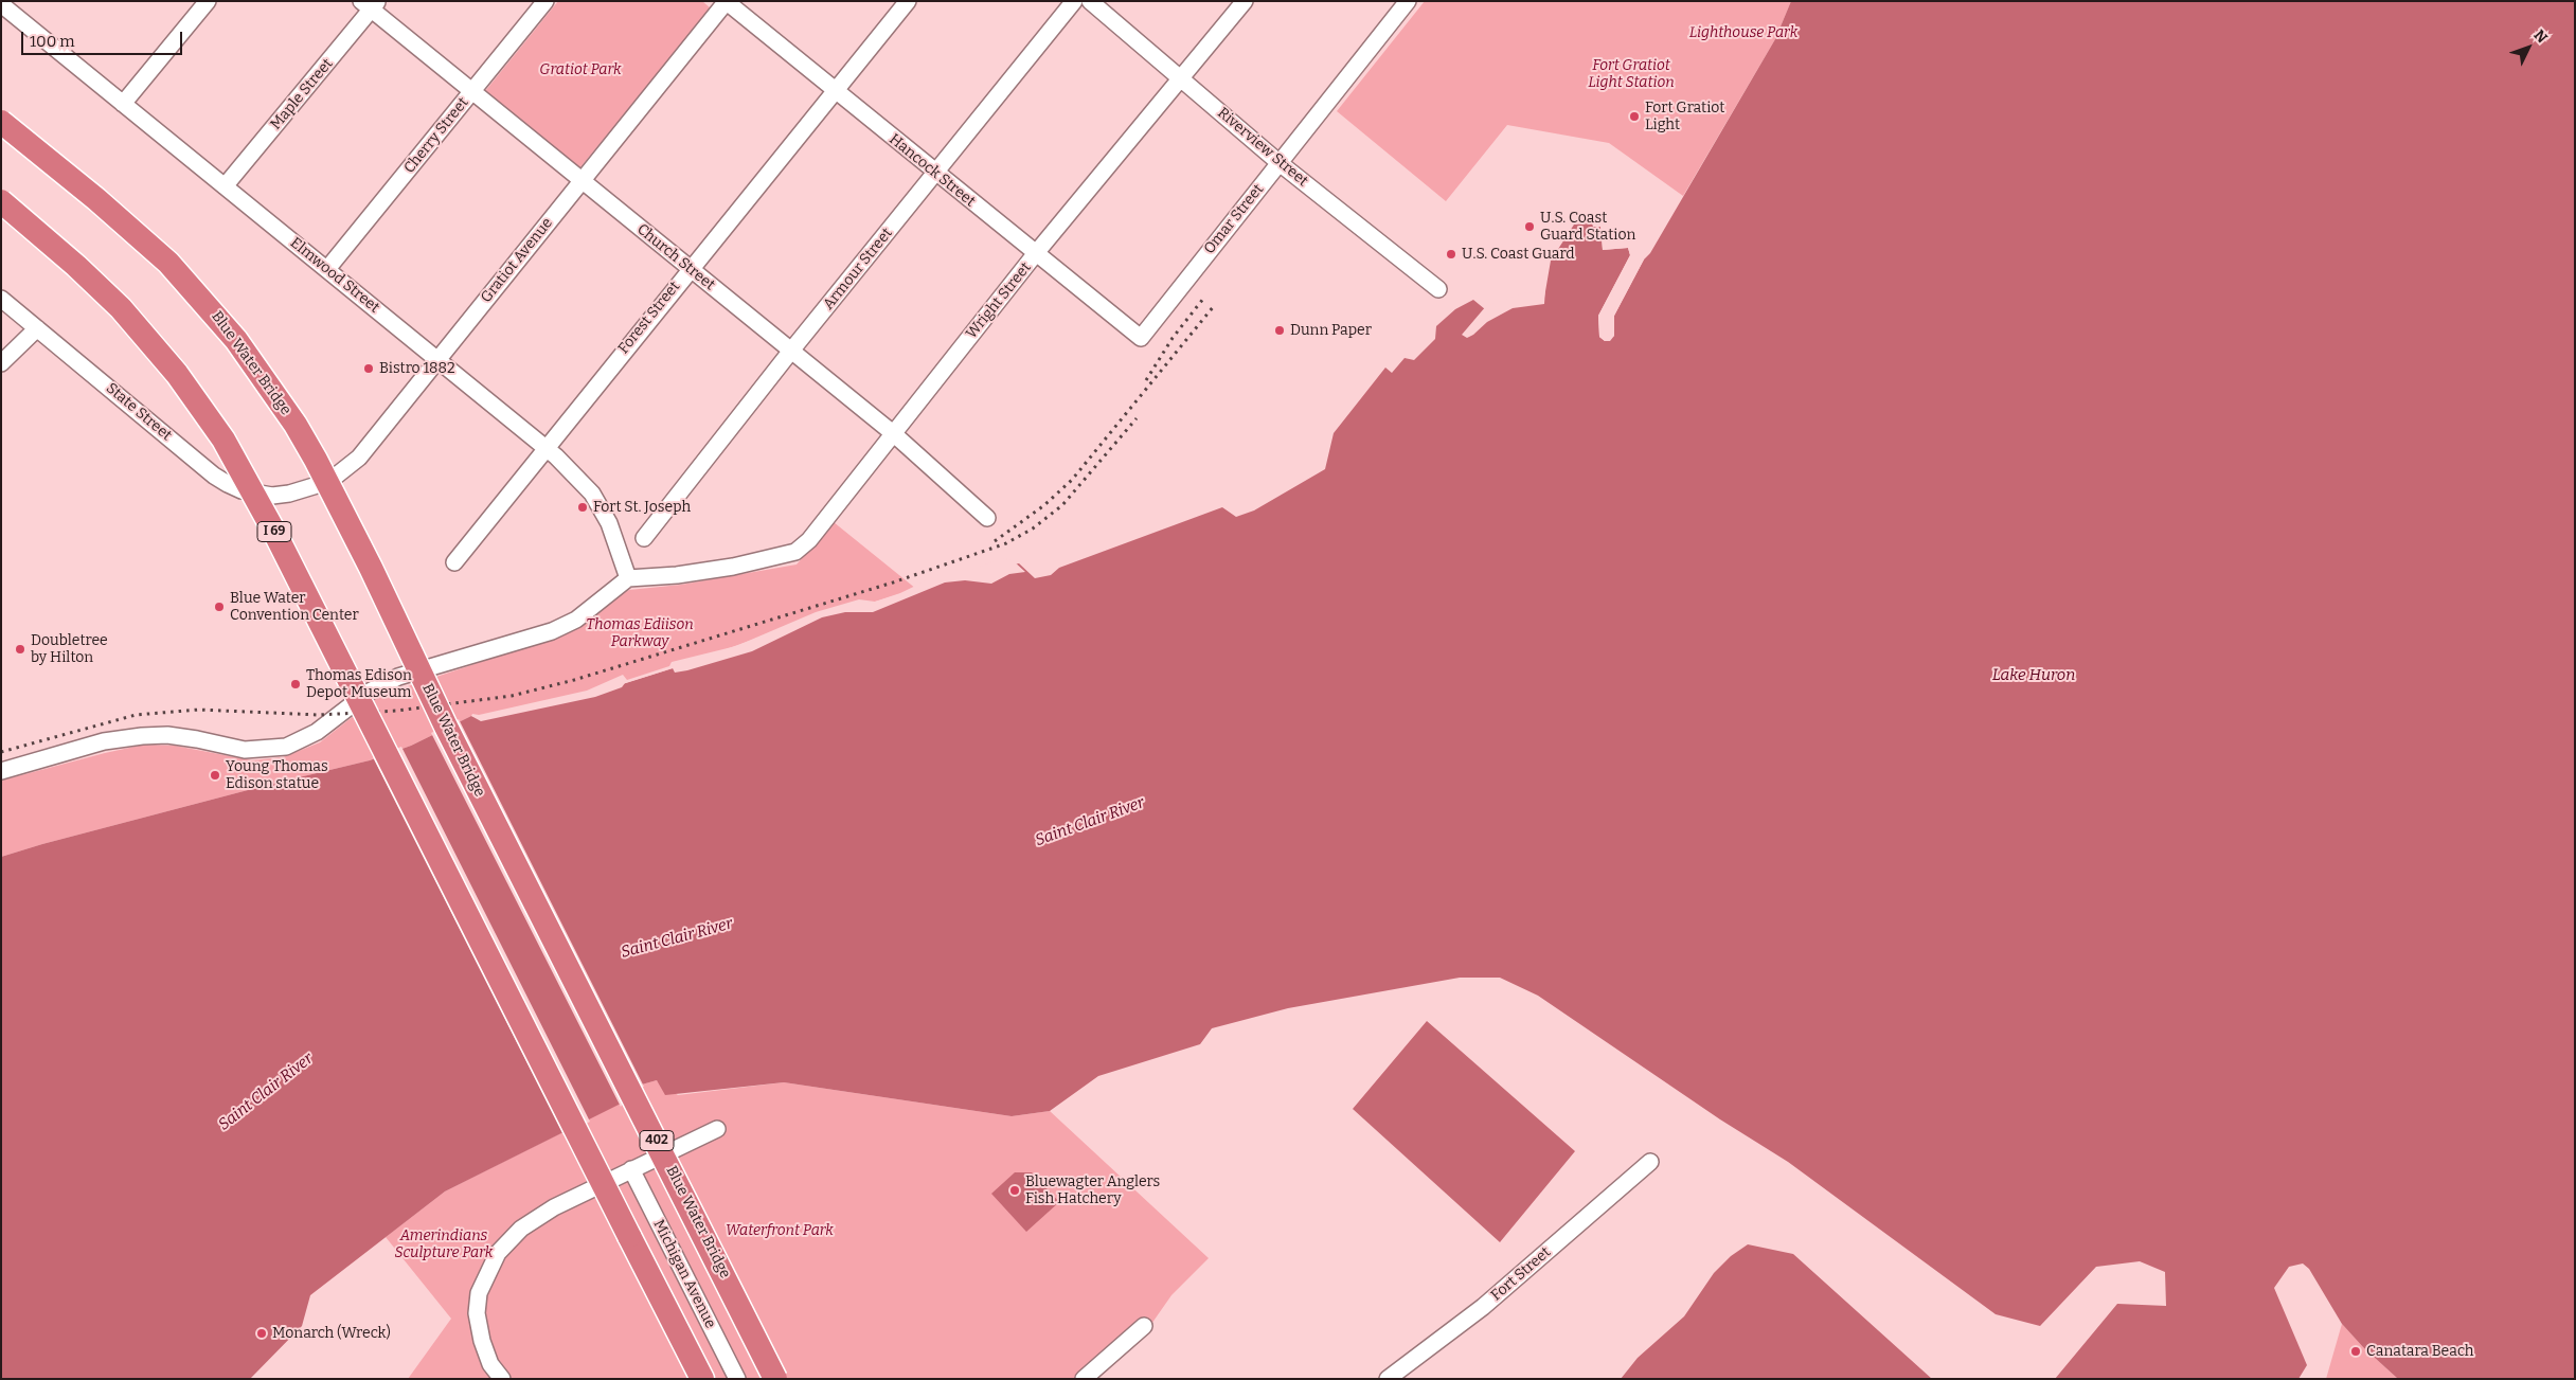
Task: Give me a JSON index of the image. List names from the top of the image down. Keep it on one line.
{"streets":{"highway":["Blue Water Bridge","I 69","402"],"street":["Maple Street","Cherry Street","Riverview Street","Hancock Street","Omar Street","Church Street","Gratiot Avenue","Armour Street","Elmwood Street","Wright Street","Forest Street","State Street","Michigan Avenue","Fort Street"]},"crossings":[["Maple Street","Church Street"],["Maple Street","Elmwood Street"],["Cherry Street","Church Street"],["Cherry Street","Elmwood Street"],["Riverview Street","Omar Street"],["Riverview Street","Wright Street"],["Hancock Street","Omar Street"],["Hancock Street","Gratiot Avenue"],["Hancock Street","Armour Street"],["Hancock Street","Wright Street"],["Hancock Street","Forest Street"],["Church Street","Gratiot Avenue"],["Church Street","Armour Street"],["Church Street","Wright Street"],["Church Street","Forest Street"],["Gratiot Avenue","Elmwood Street"],["Gratiot Avenue","State Street"],["Elmwood Street","Wright Street"],["Elmwood Street","Forest Street"]],"water":["Lake Huron","Saint Clair River"],"parks":["Lighthouse Park","Fort Gratiot Light Station","Gratiot Park","Thomas Ediison Parkway","Waterfront Park","Amerindians Sculpture Park"],"places":["Fort Gratiot Light","U.S. Coast Guard Station","U.S. Coast Guard","Dunn Paper","Bistro 1882","Fort St. Joseph","Blue Water Convention Center","Doubletree by Hilton","Thomas Edison Depot Museum","Young Thomas Edison statue","Bluewagter Anglers Fish Hatchery","Monarch (Wreck)","Canatara Beach"],"scale_bar":"100 m","north":"top right"}
